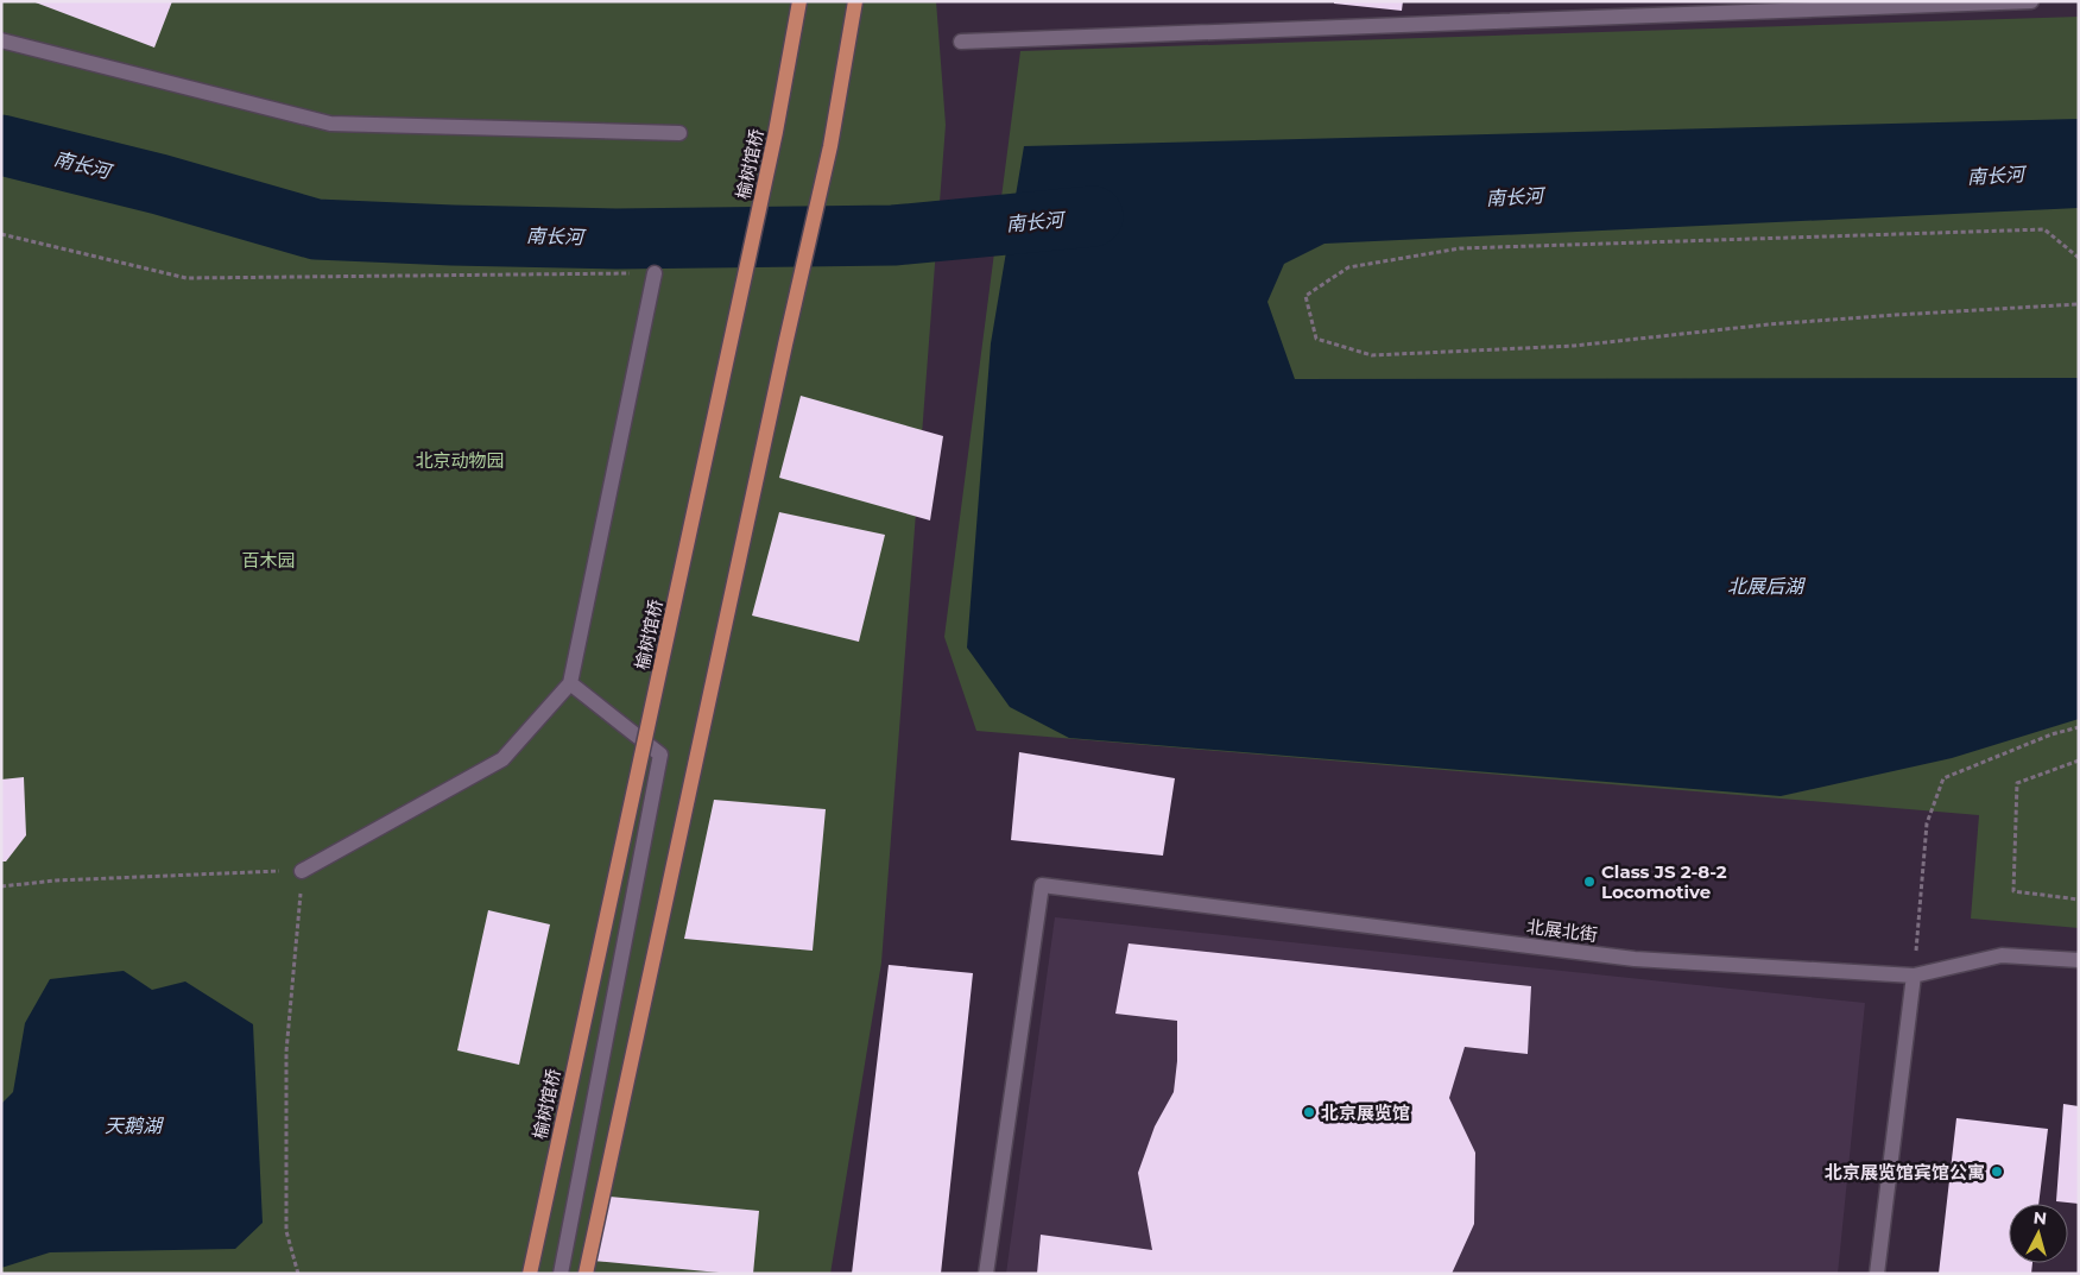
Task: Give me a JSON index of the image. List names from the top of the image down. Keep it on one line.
{"streets":{"main road":["榆树馆桥"],"street":["北展北街"]},"water":["南长河","北展后湖","天鹅湖"],"parks":["北京动物园","百木园"],"places":["Class JS 2-8-2 Locomotive","北京展览馆","北京展览馆宾馆公寓"],"north":"top"}
